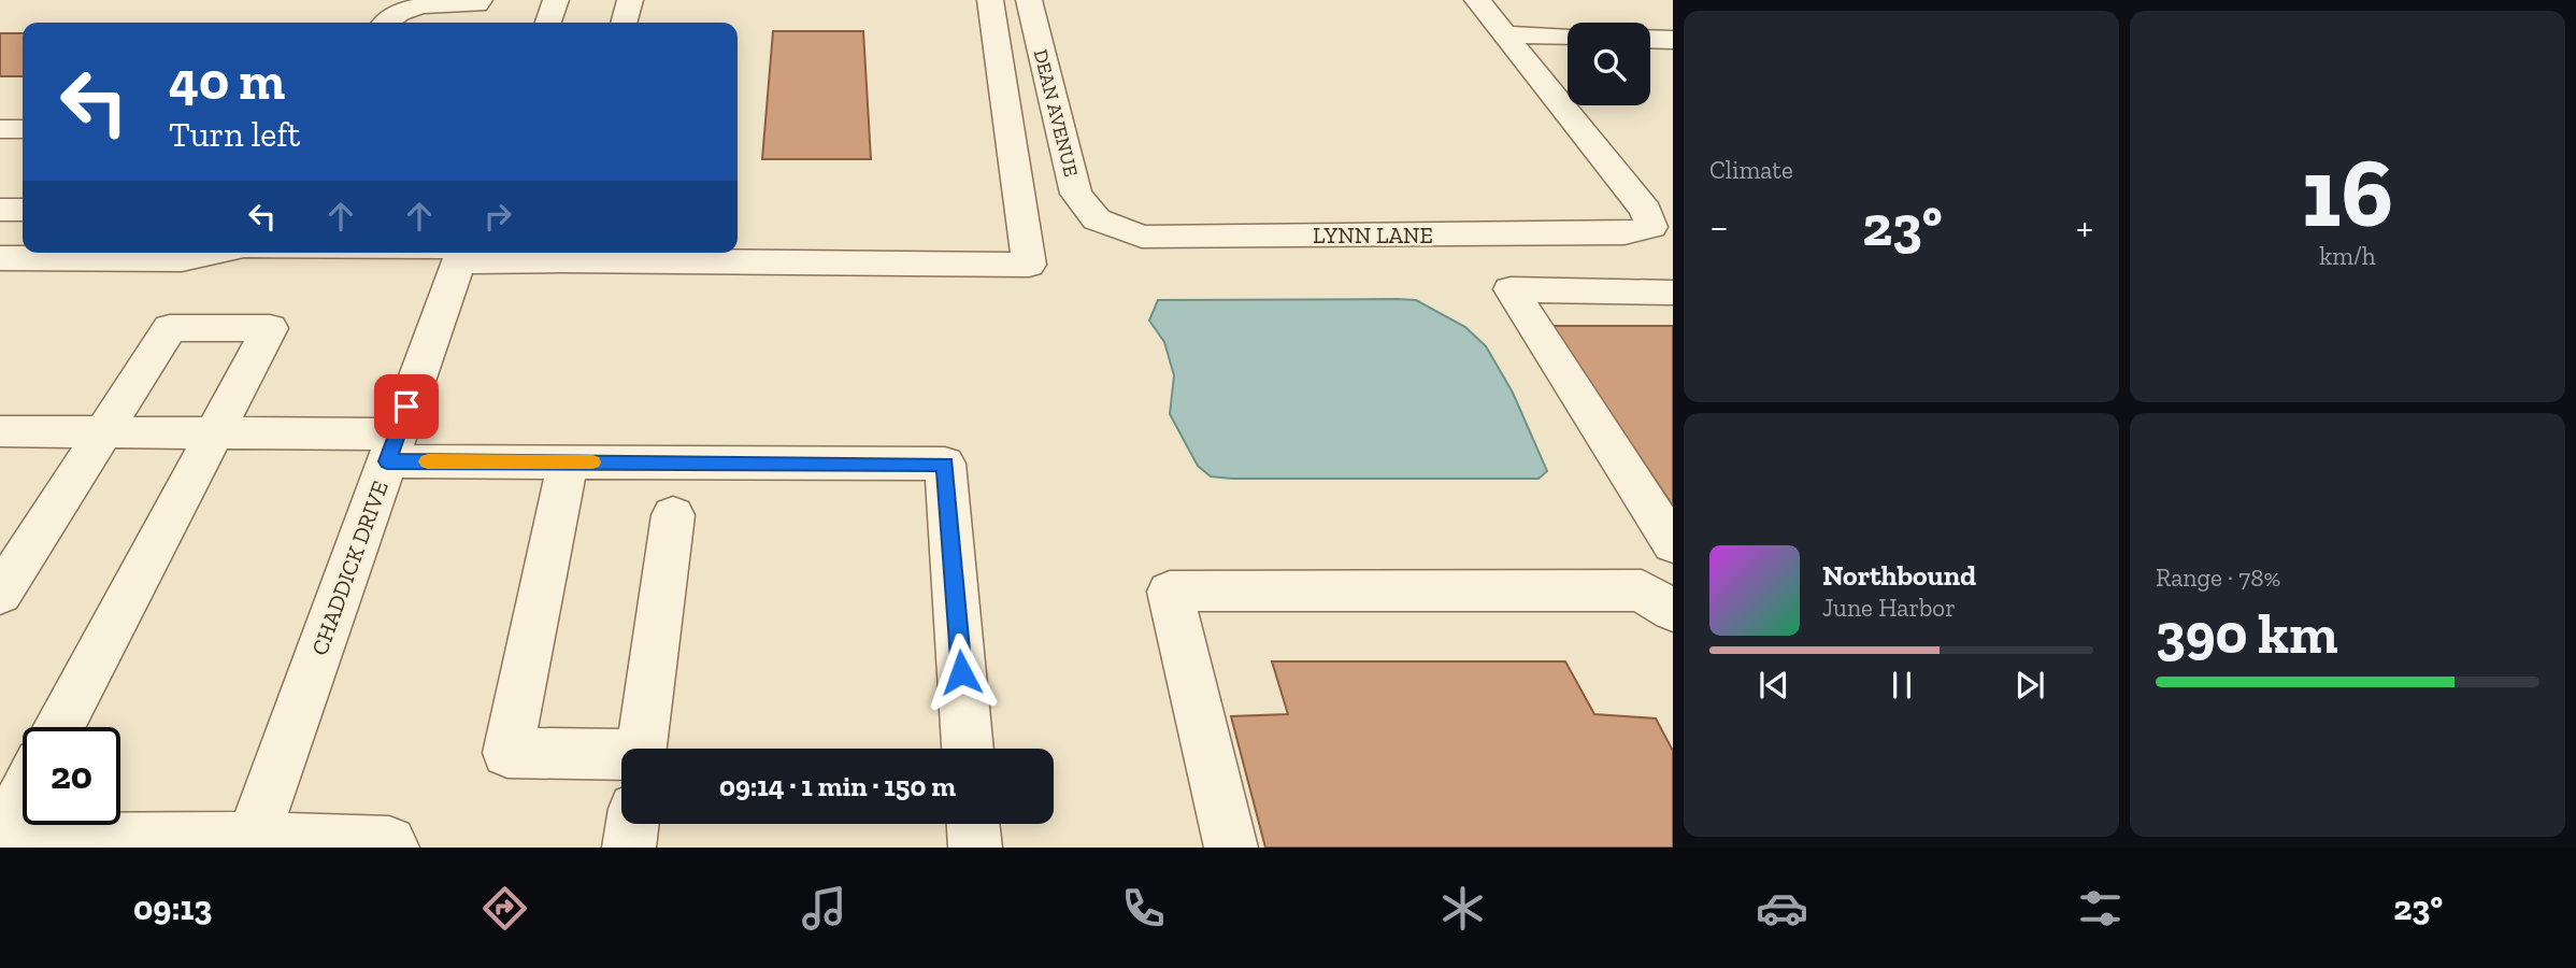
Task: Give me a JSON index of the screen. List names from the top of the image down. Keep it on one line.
{"streets":{"street":["DEAN AVENUE","LYNN LANE","CHADDICK DRIVE"]},"crossings":[["DEAN AVENUE","LYNN LANE"]],"page":{"tile":["Climate",["16","km/h"],["Range · 78%","390 km"]],"turn":["40 m","Turn left"],"heat":["−","23°","+"],"song":["Northbound","June Harbor"],"limit":"20","trip":"09:14 · 1 min · 150 m","tabs":["09:13","23°"]}}
